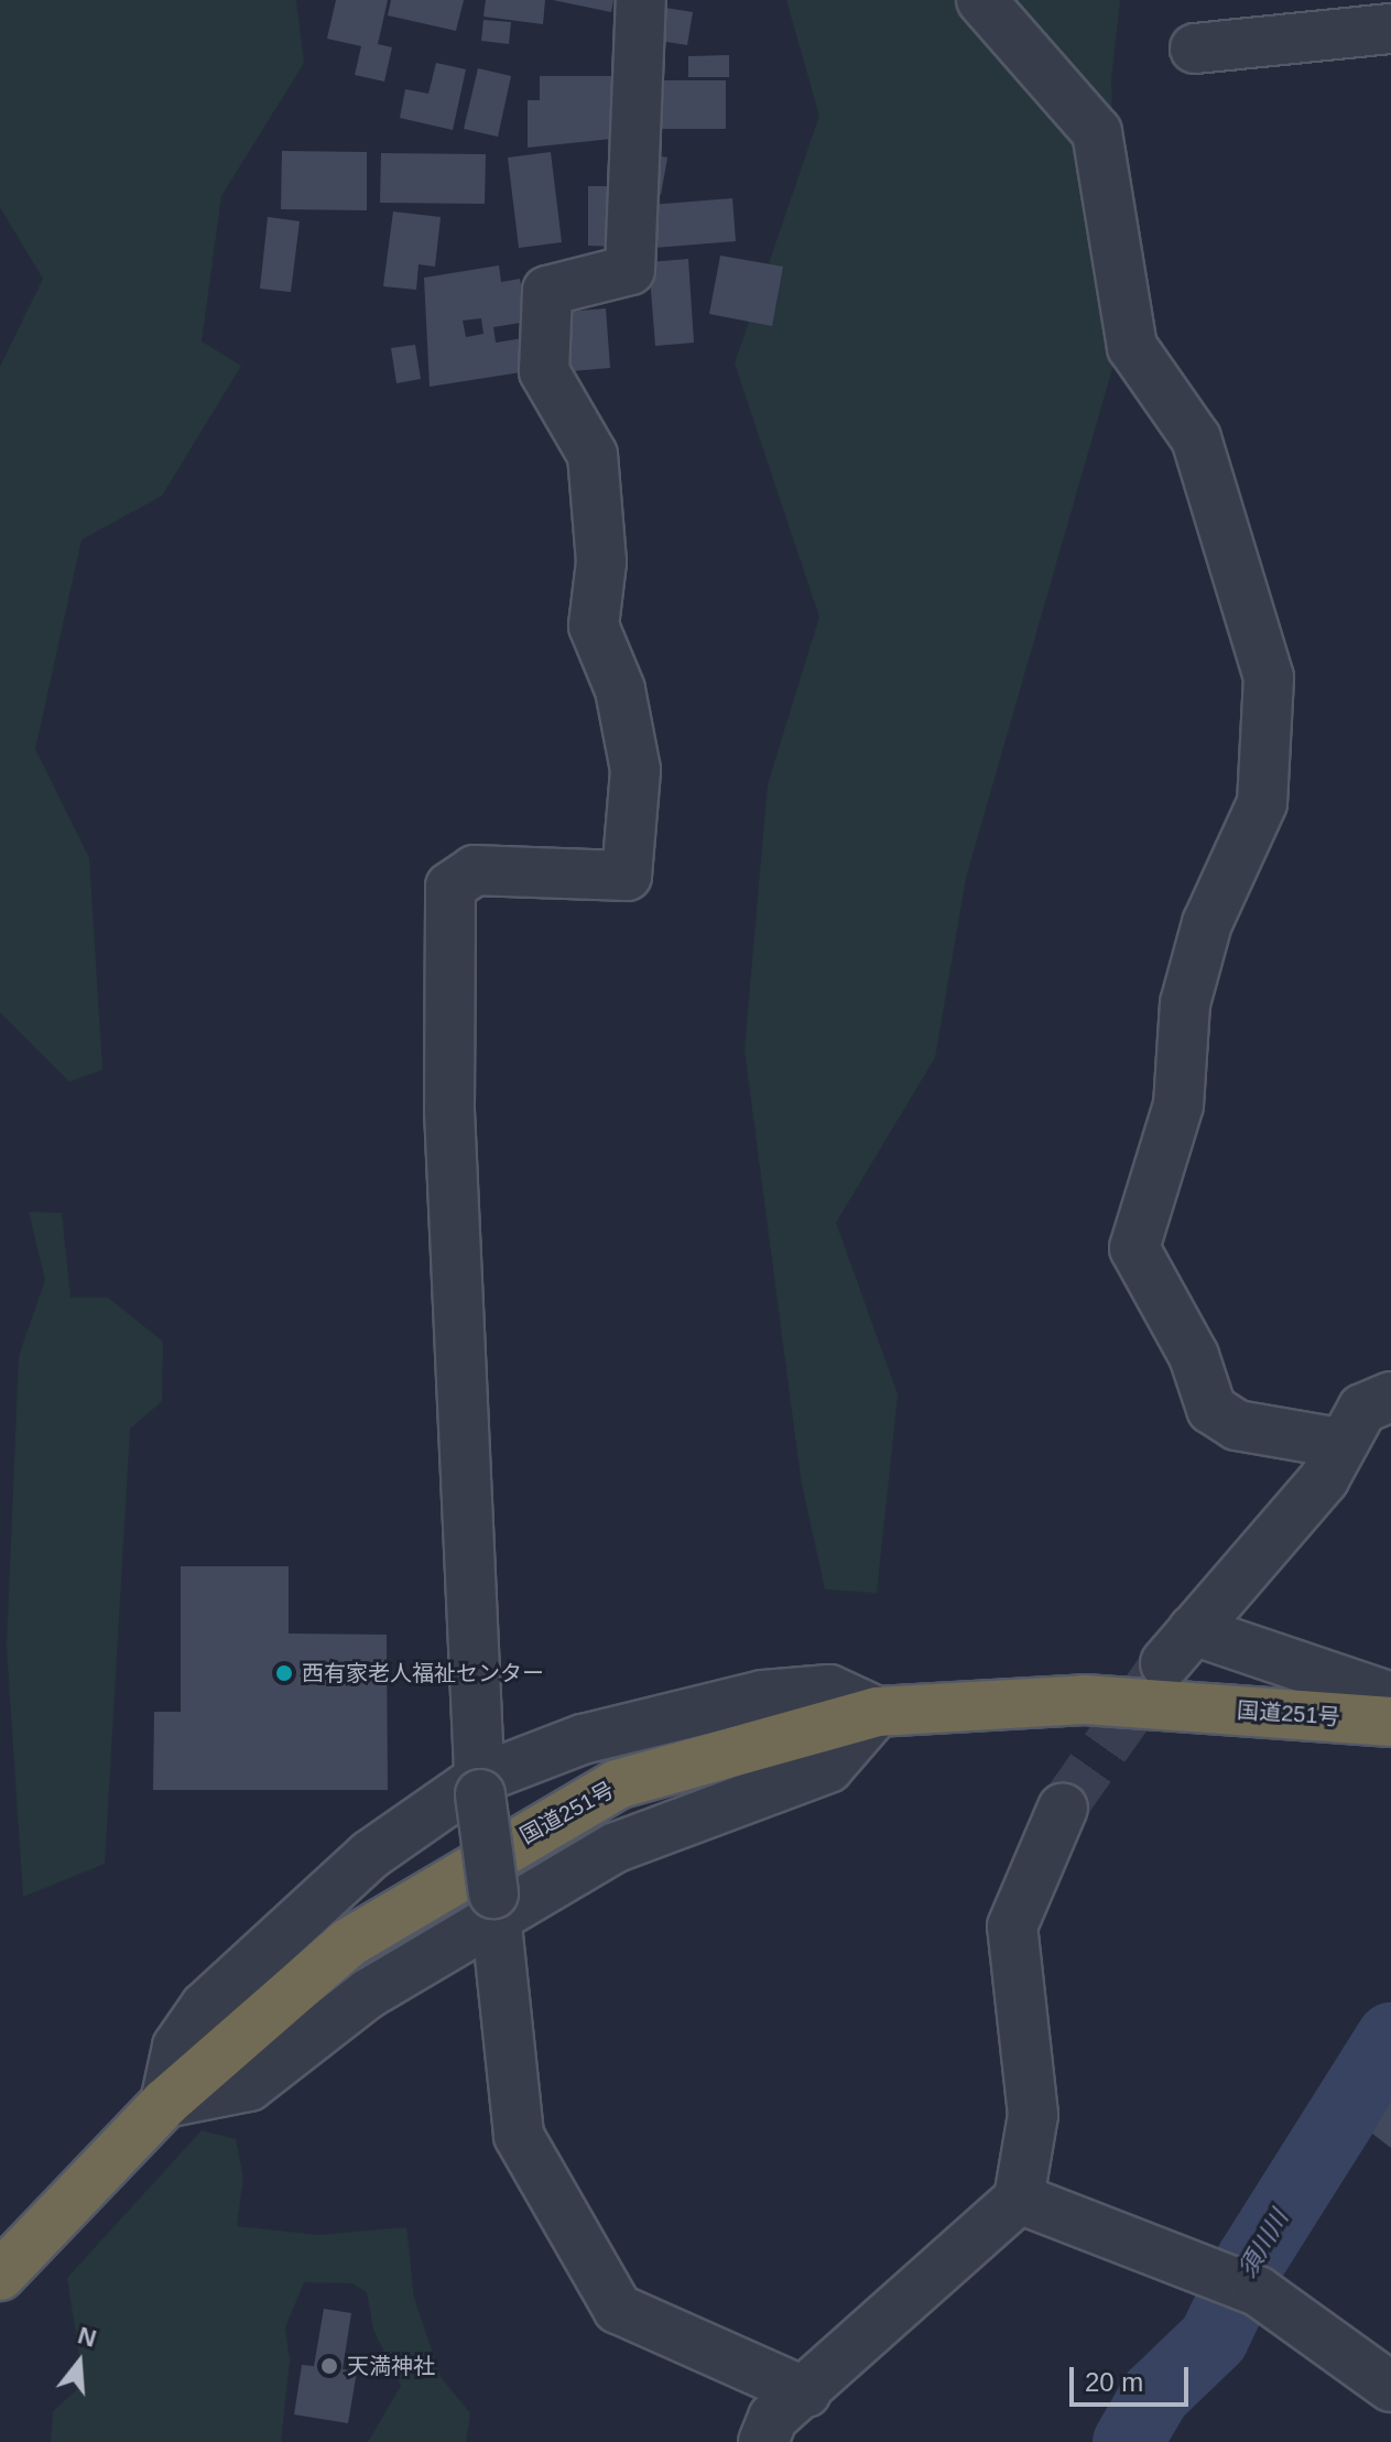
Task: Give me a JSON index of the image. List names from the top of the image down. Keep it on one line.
{"streets":{"highway":["国道251号"]},"water":["須川川"],"places":["西有家老人福祉センター","天満神社"],"scale_bar":"20 m","north":"top"}
